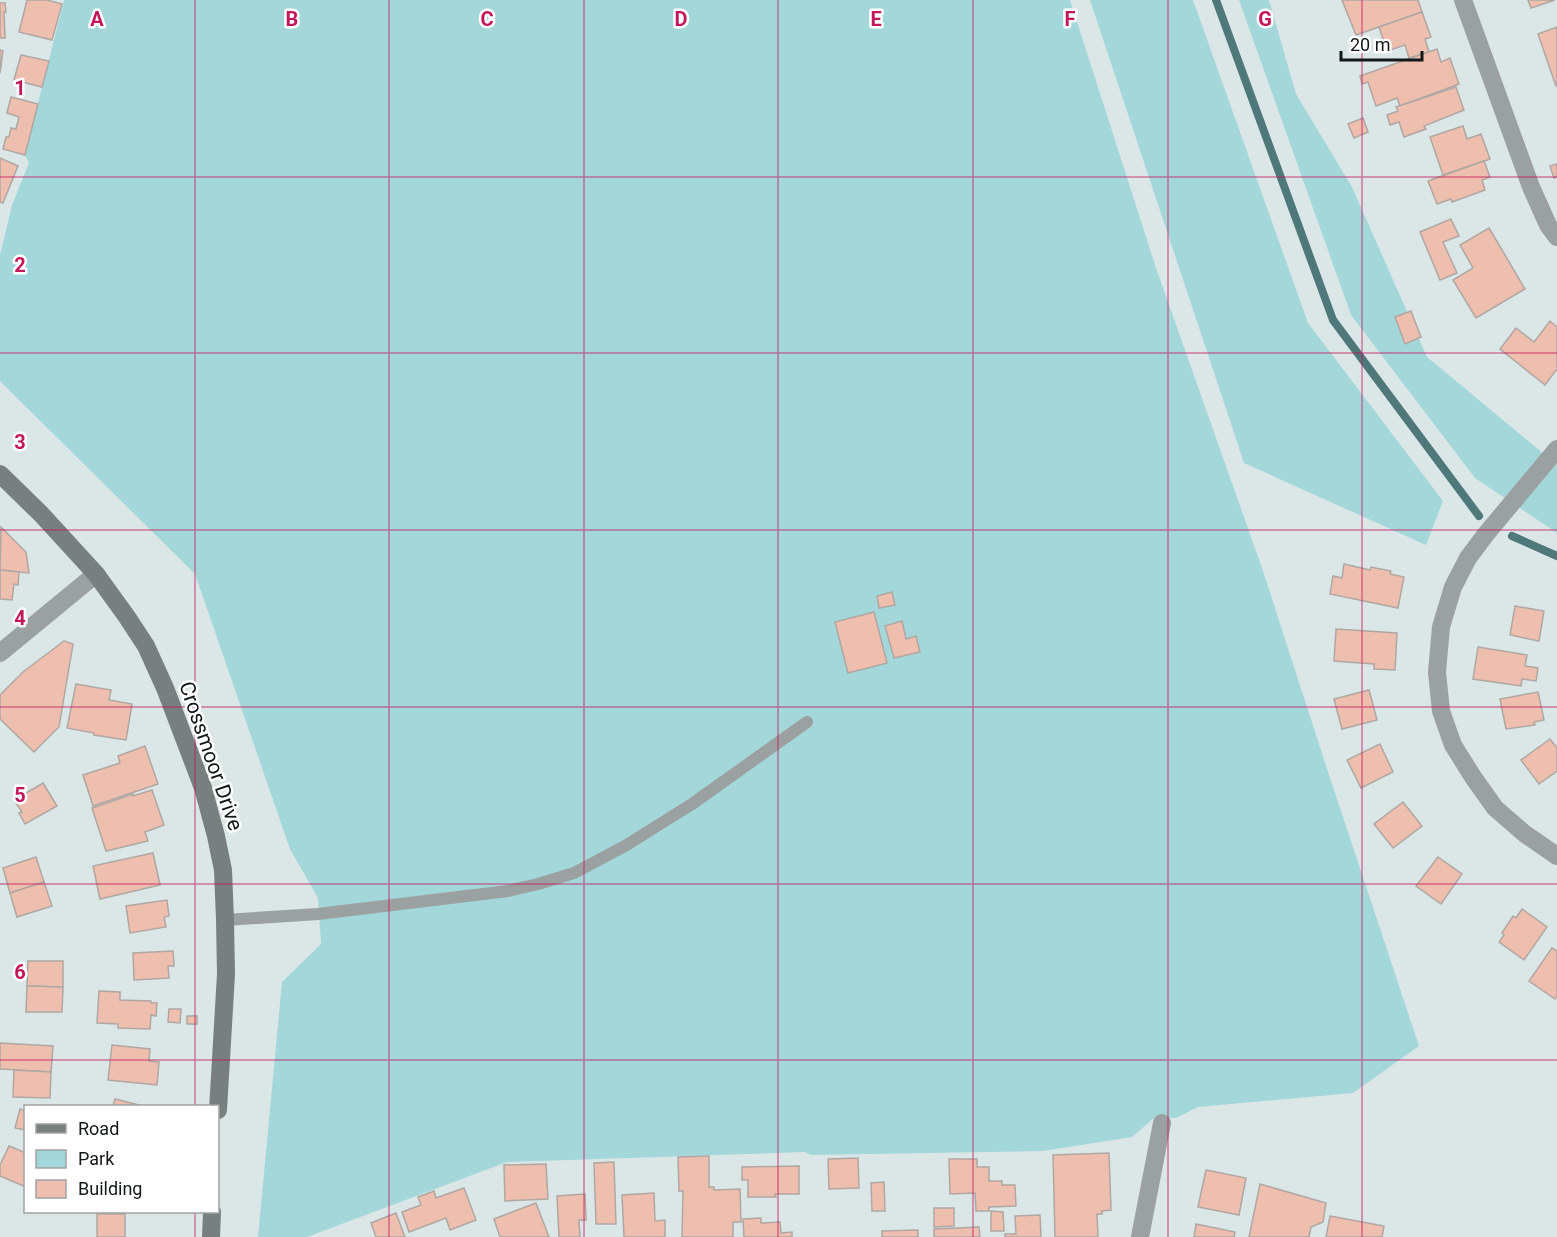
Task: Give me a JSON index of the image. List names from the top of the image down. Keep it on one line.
{"streets":{"street":["Crossmoor Drive"]},"legend":["Road","Park","Building"],"scale_bar":"20 m","grid":{"columns":["A","B","C","D","E","F","G"],"rows":["1","2","3","4","5","6"]}}
